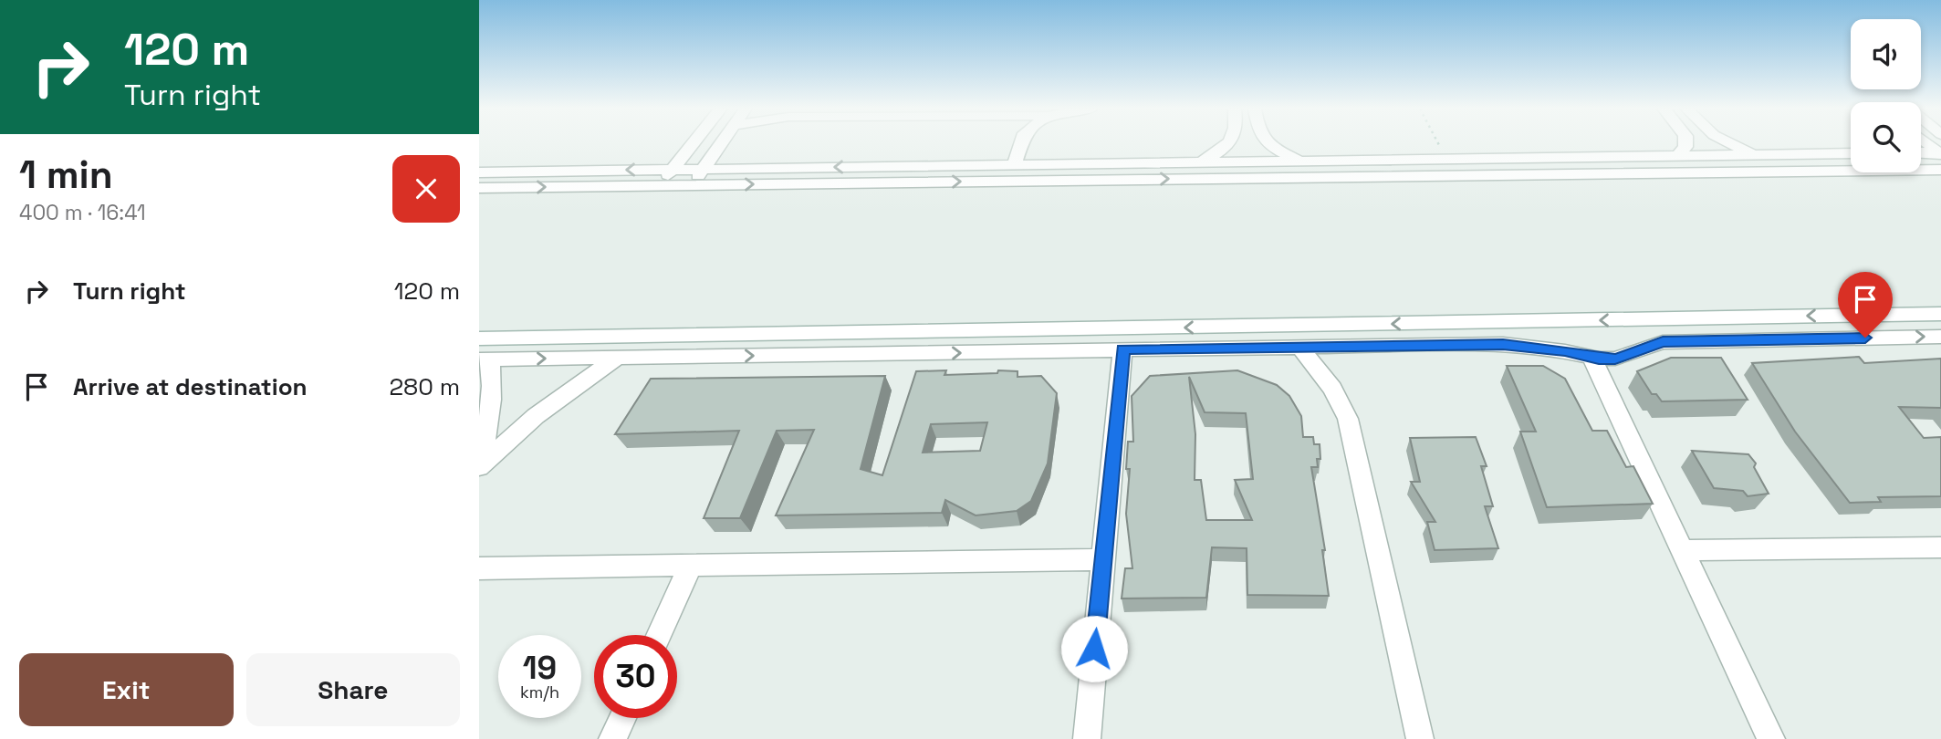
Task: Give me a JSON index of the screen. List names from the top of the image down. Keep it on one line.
{"page":{"turn":["120 m","Turn right"],"heading":["1 min","400 m · 16:41"],"list":[{"name":"Turn right","value":"120 m"},{"name":"Arrive at destination","value":"280 m"}],"speed":"19 km/h","limit":"30","buttons":["Exit","Share"]}}
